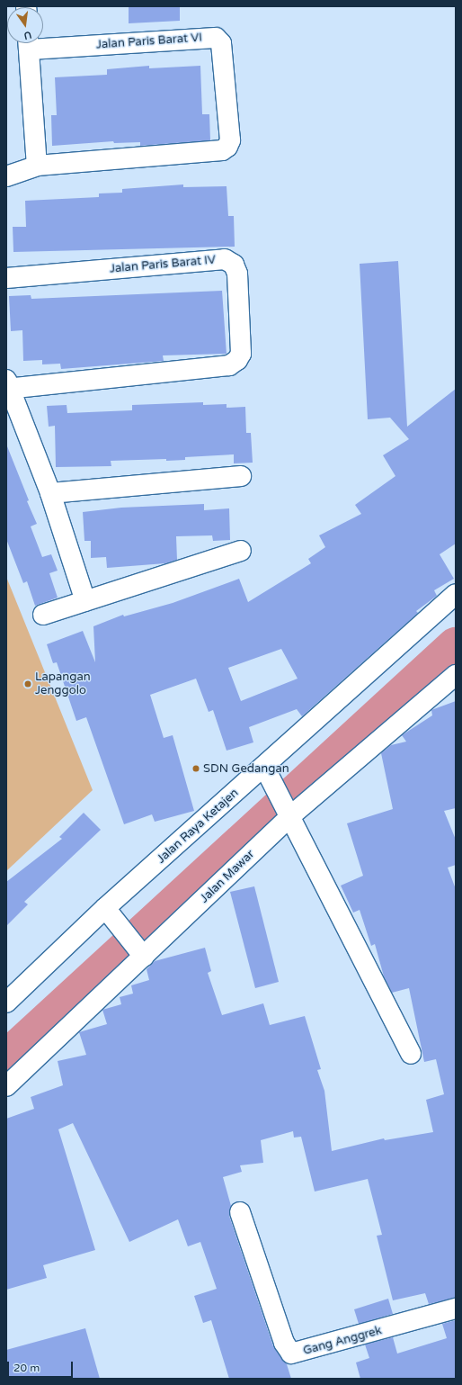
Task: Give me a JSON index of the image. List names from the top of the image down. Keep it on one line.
{"streets":{"street":["Jalan Paris Barat VI","Jalan Paris Barat IV","Jalan Raya Ketajen","Jalan Mawar","Gang Anggrek"]},"places":["Lapangan Jenggolo","SDN Gedangan"],"scale_bar":"20 m","north":"bottom"}
